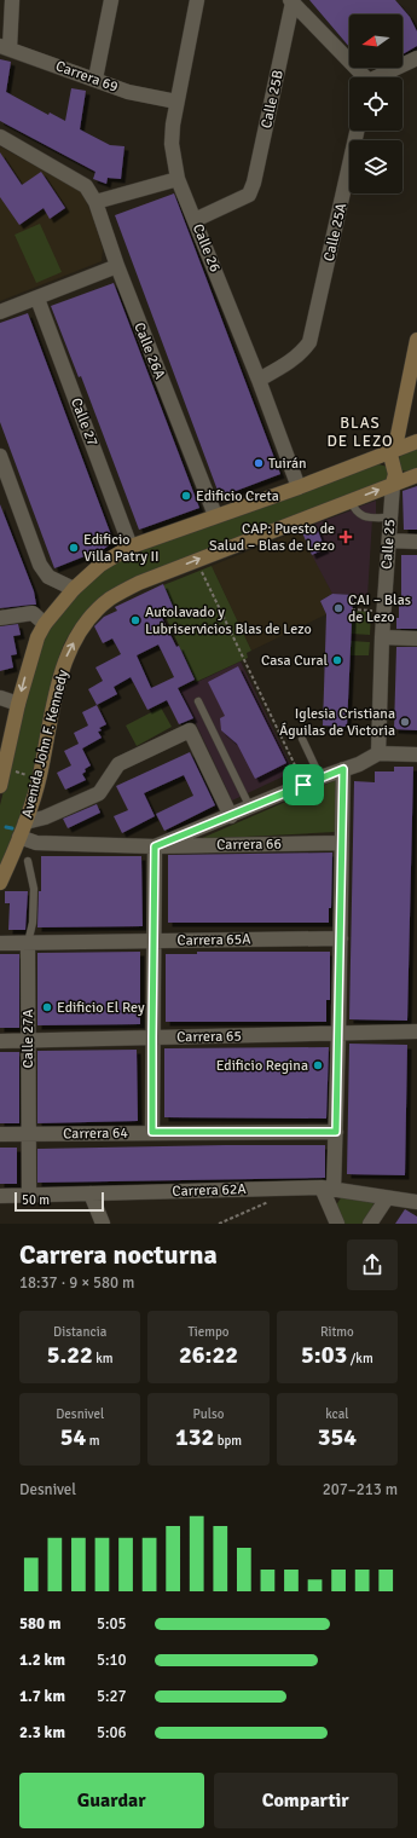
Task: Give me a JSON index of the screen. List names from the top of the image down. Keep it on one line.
{"streets":{"street":["Carrera 69","Calle 25B","Calle 25A","Calle 26","Calle 26A","Calle 27","Calle 25","Avenida John F. Kennedy","Carrera 66","Carrera 65A","Carrera 65","Calle 27A","Carrera 64","Carrera 62A"]},"crossings":[["Carrera 69","Calle 26"],["Calle 25B","Calle 26"],["Calle 25A","Calle 26"],["Calle 25","Avenida John F. Kennedy"],["Calle 25","Carrera 66"],["Avenida John F. Kennedy","Carrera 66"],["Carrera 65A","Calle 27A"],["Carrera 65","Calle 27A"],["Calle 27A","Carrera 64"],["Calle 27A","Carrera 62A"]],"districts":["BLAS DE LEZO"],"places":{"other":["Tuirán","Edificio Creta","Edificio Villa Patry II","CAI ‒ Blas de Lezo","Autolavado y Lubriservicios Blas de Lezo","Casa Cural","Iglesia Cristiana Águilas de Victoria","Edificio El Rey","Edificio Regina"],"health":["CAP: Puesto de Salud ‒ Blas de Lezo"]},"scale_bar":"50 m","north":"left","page":{"scale":"50 m","heading":["Carrera nocturna","18:37 · 9 × 580 m"],"stats":[["Distancia","5.22 km"],["Tiempo","26:22"],["Ritmo","5:03 /km"],["Desnivel","54 m"],["Pulso","132 bpm"],["kcal","354"]],"chart":["Desnivel","207–213 m"],"list":[{"name":"580 m","note":"5:05"},{"name":"1.2 km","note":"5:10"},{"name":"1.7 km","note":"5:27"},{"name":"2.3 km","note":"5:06"}],"buttons":["Guardar","Compartir"]}}
